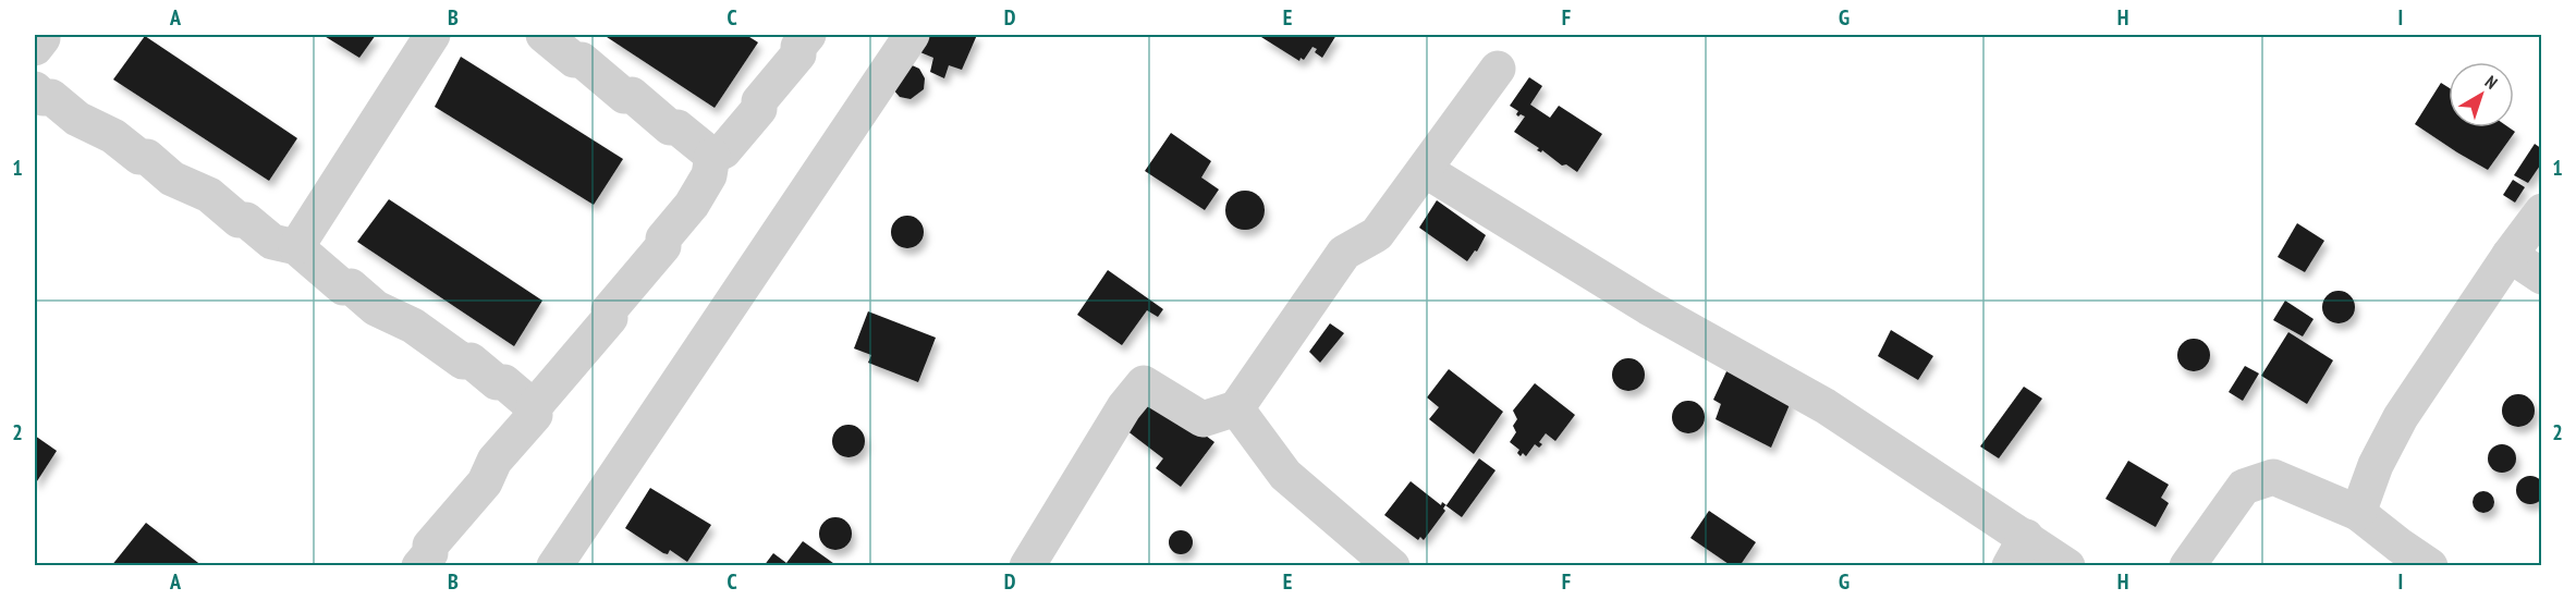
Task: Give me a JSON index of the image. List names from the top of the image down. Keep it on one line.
{"north":"top right","grid":{"columns":["A","B","C","D","E","F","G","H","I"],"rows":["1","2"]}}
